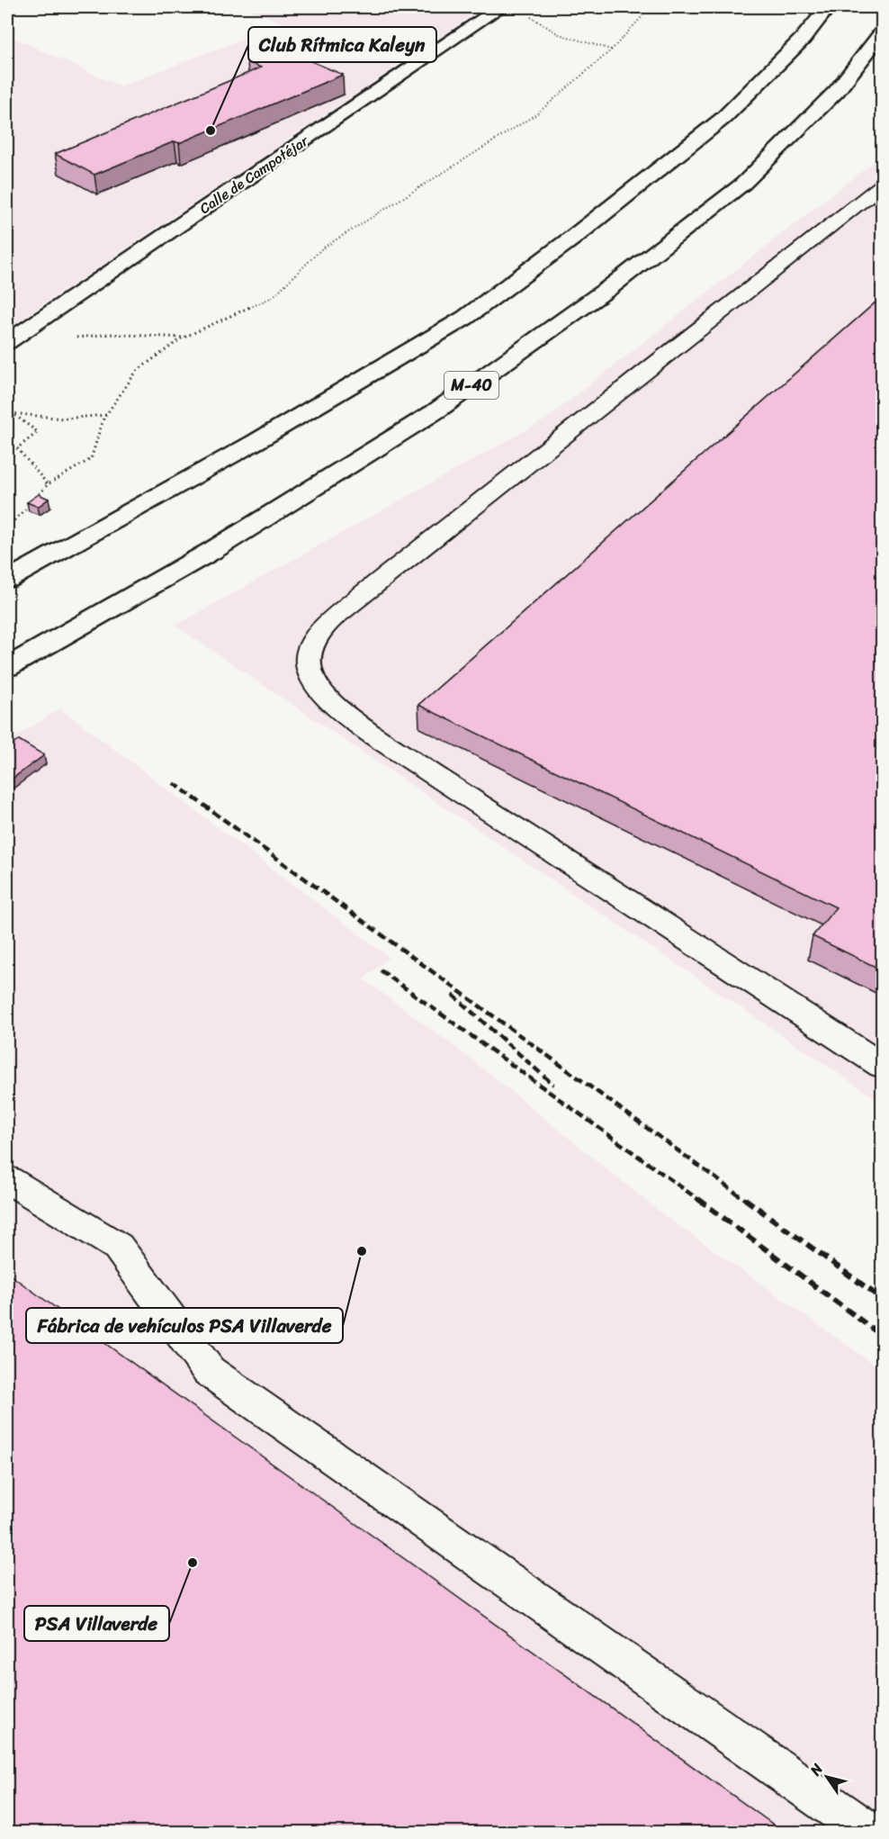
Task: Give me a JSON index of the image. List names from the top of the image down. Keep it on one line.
{"streets":{"main road":["Calle de Campotéjar","M-40"]},"places":["Club Rítmica Kaleyn","Fábrica de vehículos PSA Villaverde","PSA Villaverde"],"north":"top left"}
